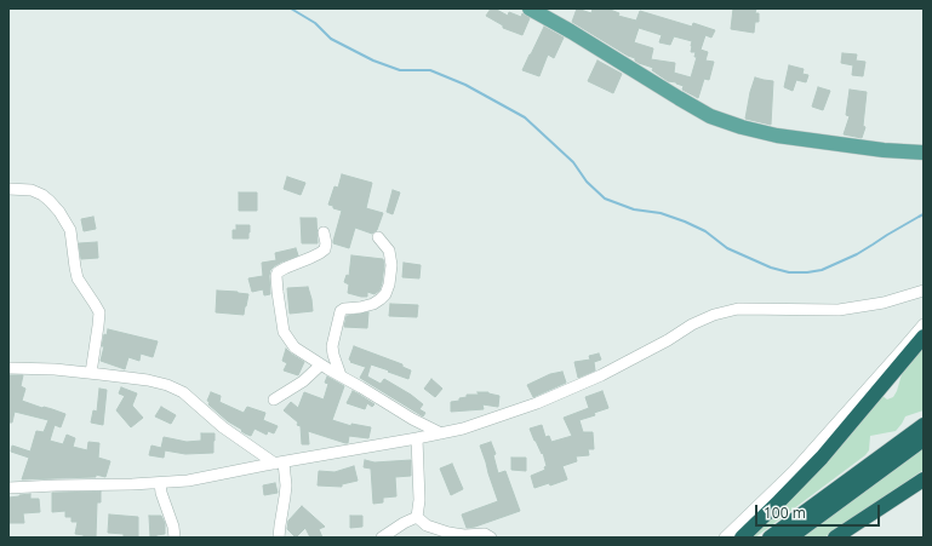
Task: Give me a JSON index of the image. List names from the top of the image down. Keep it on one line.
{"scale_bar":"100 m"}
